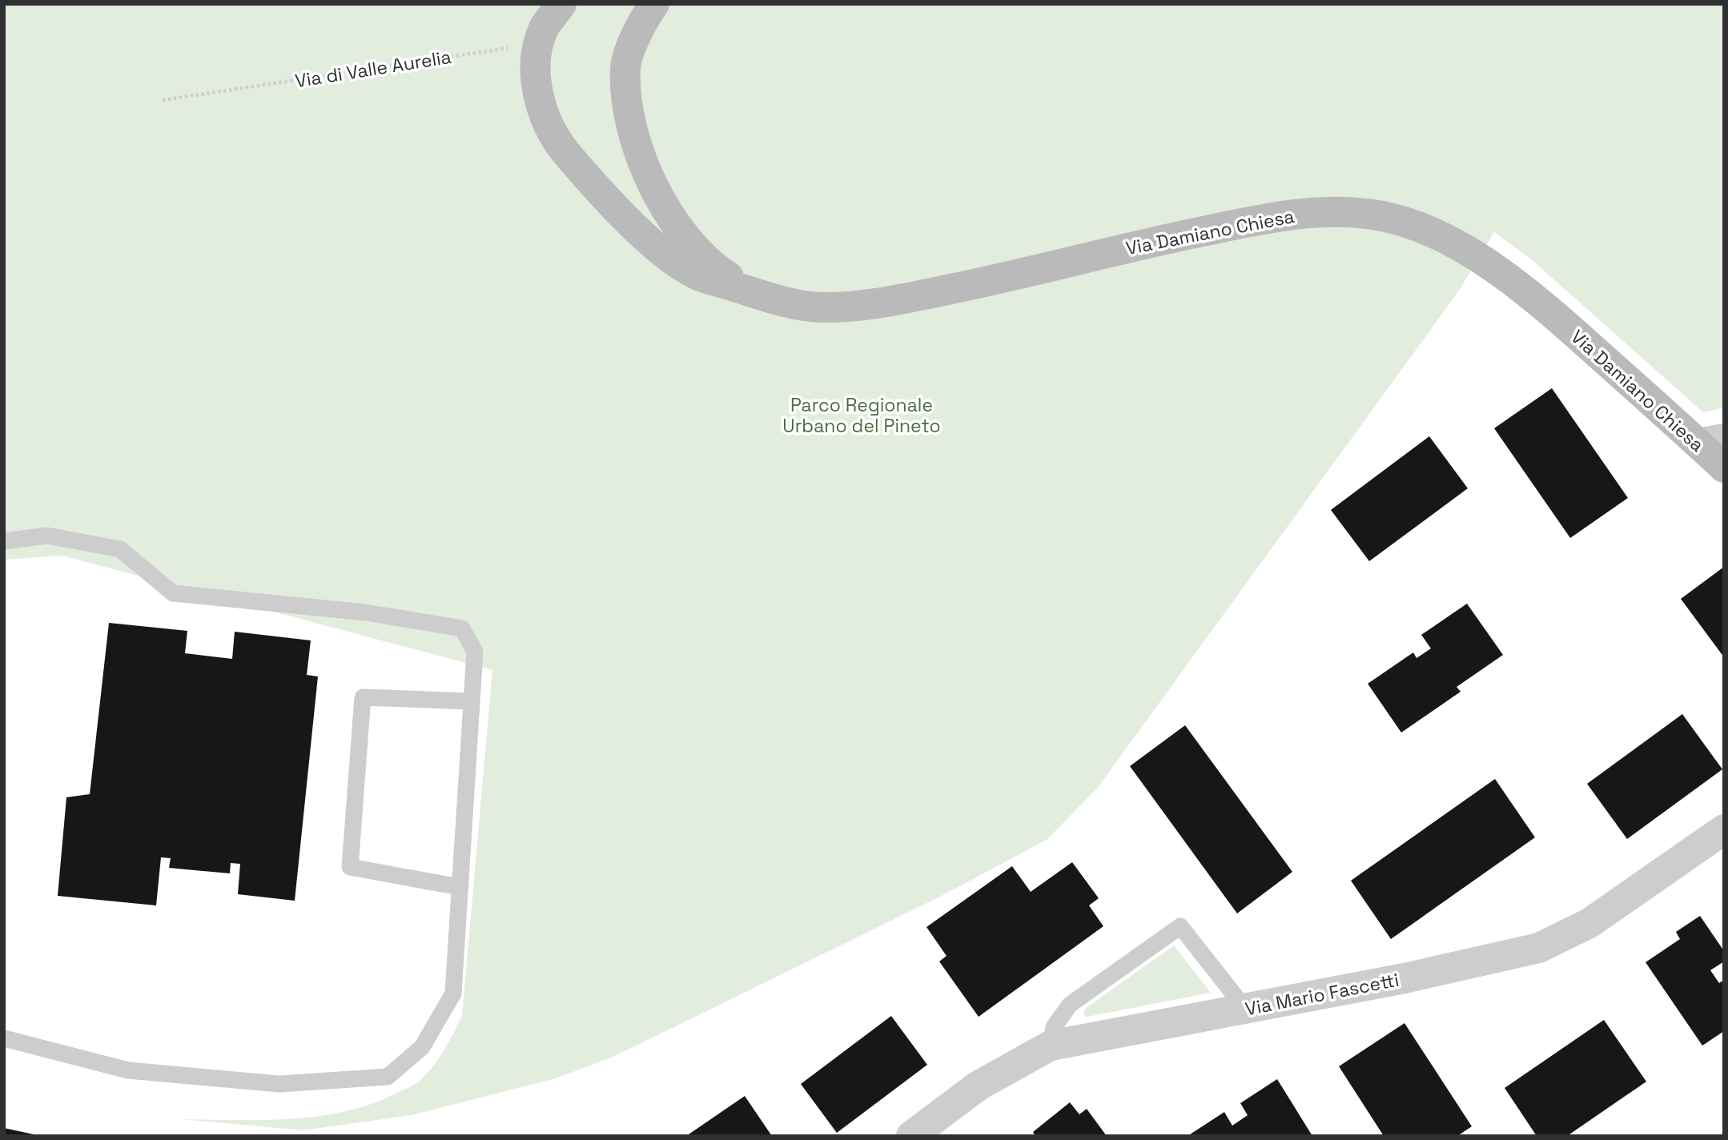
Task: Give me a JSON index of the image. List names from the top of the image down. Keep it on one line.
{"streets":{"street":["Via Damiano Chiesa","Via Mario Fascetti"],"path":["Via di Valle Aurelia"]},"crossings":[["Via di Valle Aurelia","Via Damiano Chiesa"]],"parks":["Parco Regionale Urbano del Pineto"]}
